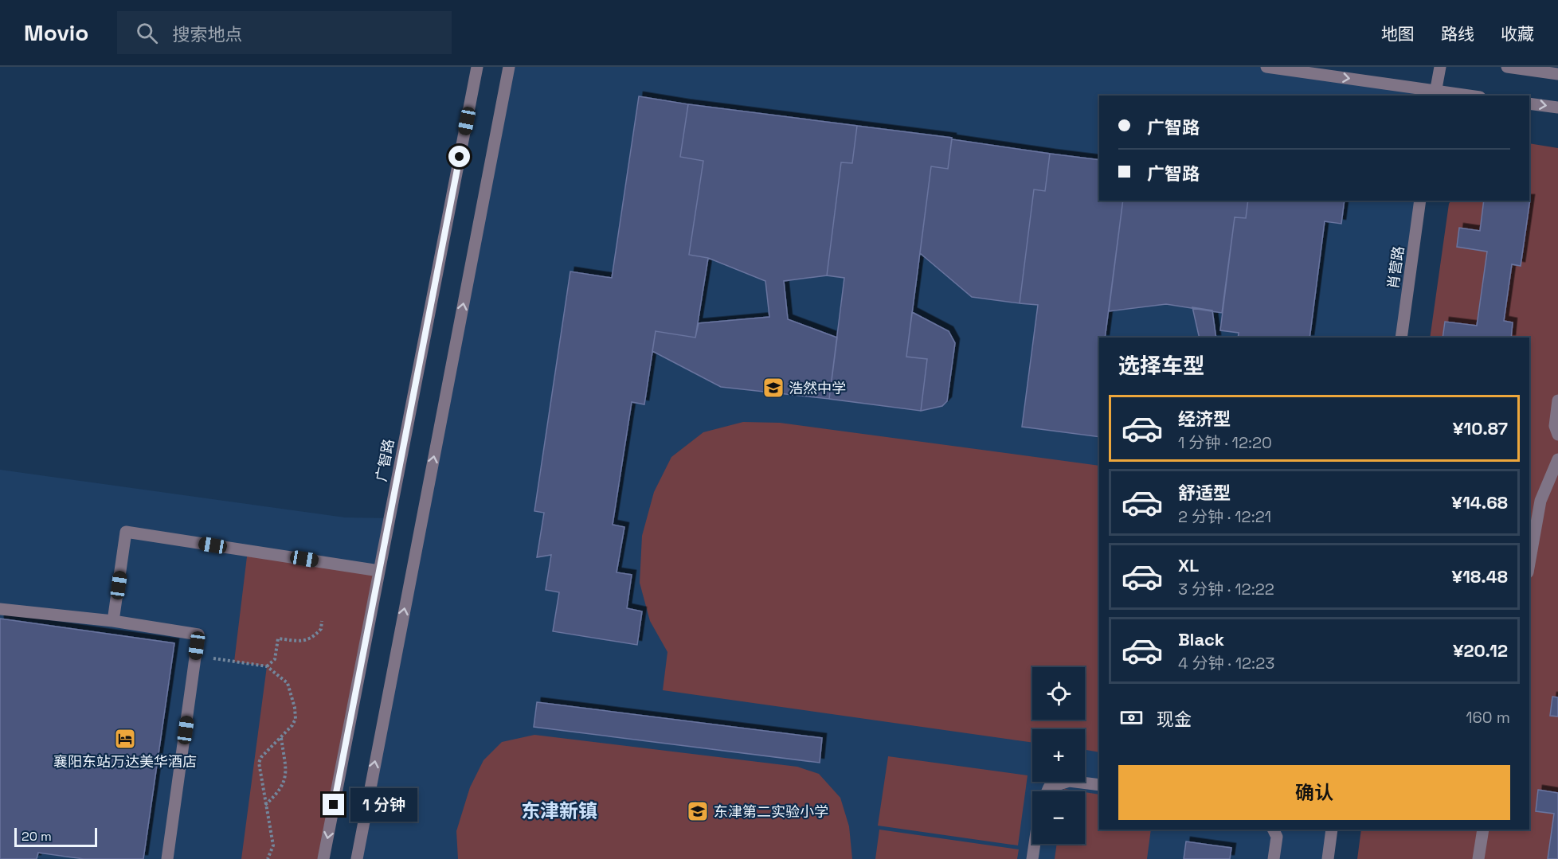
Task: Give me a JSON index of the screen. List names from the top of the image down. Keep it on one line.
{"streets":{"street":["肖营路","广智路"]},"districts":["东津新镇"],"places":{"school or university":["浩然中学","东津第二实验小学"],"hotel":["襄阳东站万达美华酒店"]},"scale_bar":"20 m","page":{"header":"Movio","search":"搜索地点","nav":["地图","路线","收藏"],"banner":["广智路","广智路"],"heading":"选择车型","list":[{"name":"经济型","note":"1 分钟 · 12:20","value":"¥10.87"},{"name":"舒适型","note":"2 分钟 · 12:21","value":"¥14.68"},{"name":"XL","note":"3 分钟 · 12:22","value":"¥18.48"},{"name":"Black","note":"4 分钟 · 12:23","value":"¥20.12"}],"map_buttons":["+","−"],"pay":["现金","160 m"],"buttons":"确认","bubble":"1 分钟","scale":"20 m"}}
